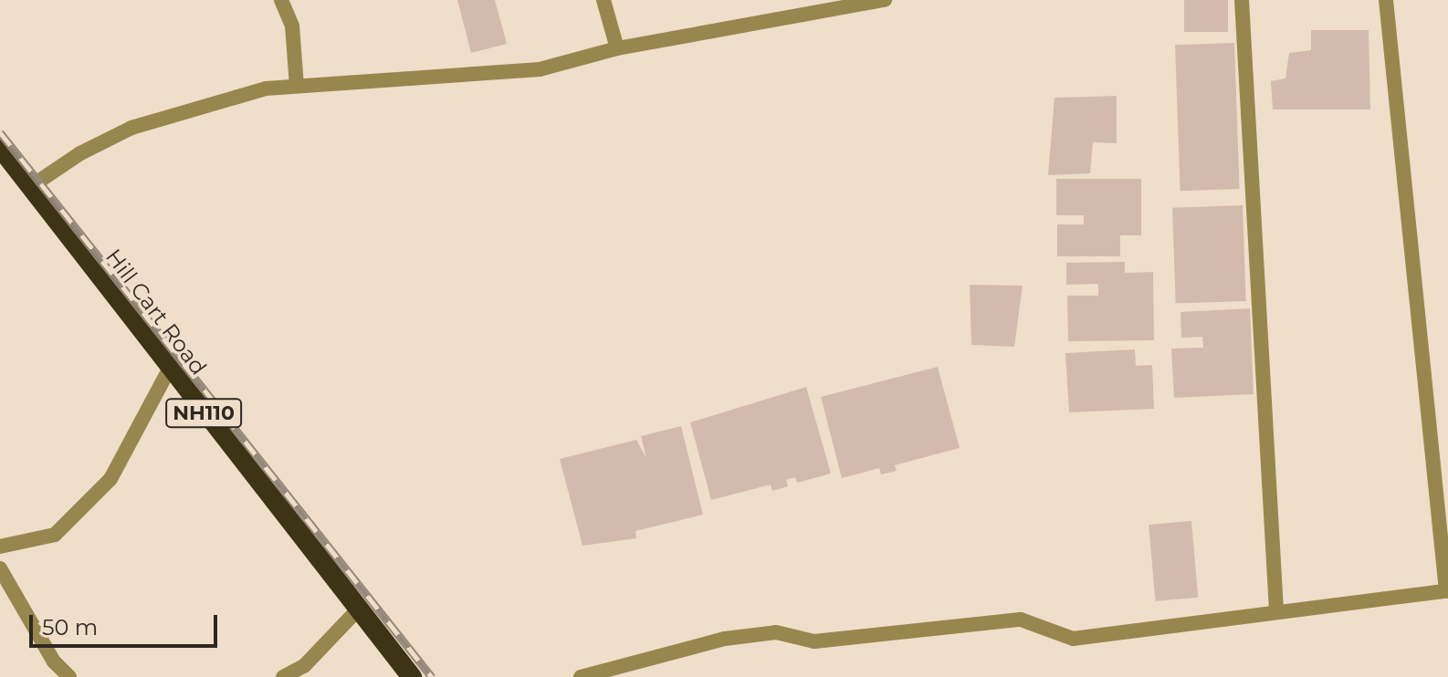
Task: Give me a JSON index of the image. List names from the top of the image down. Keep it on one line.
{"streets":{"highway":["Hill Cart Road","NH110"]},"scale_bar":"50 m"}
